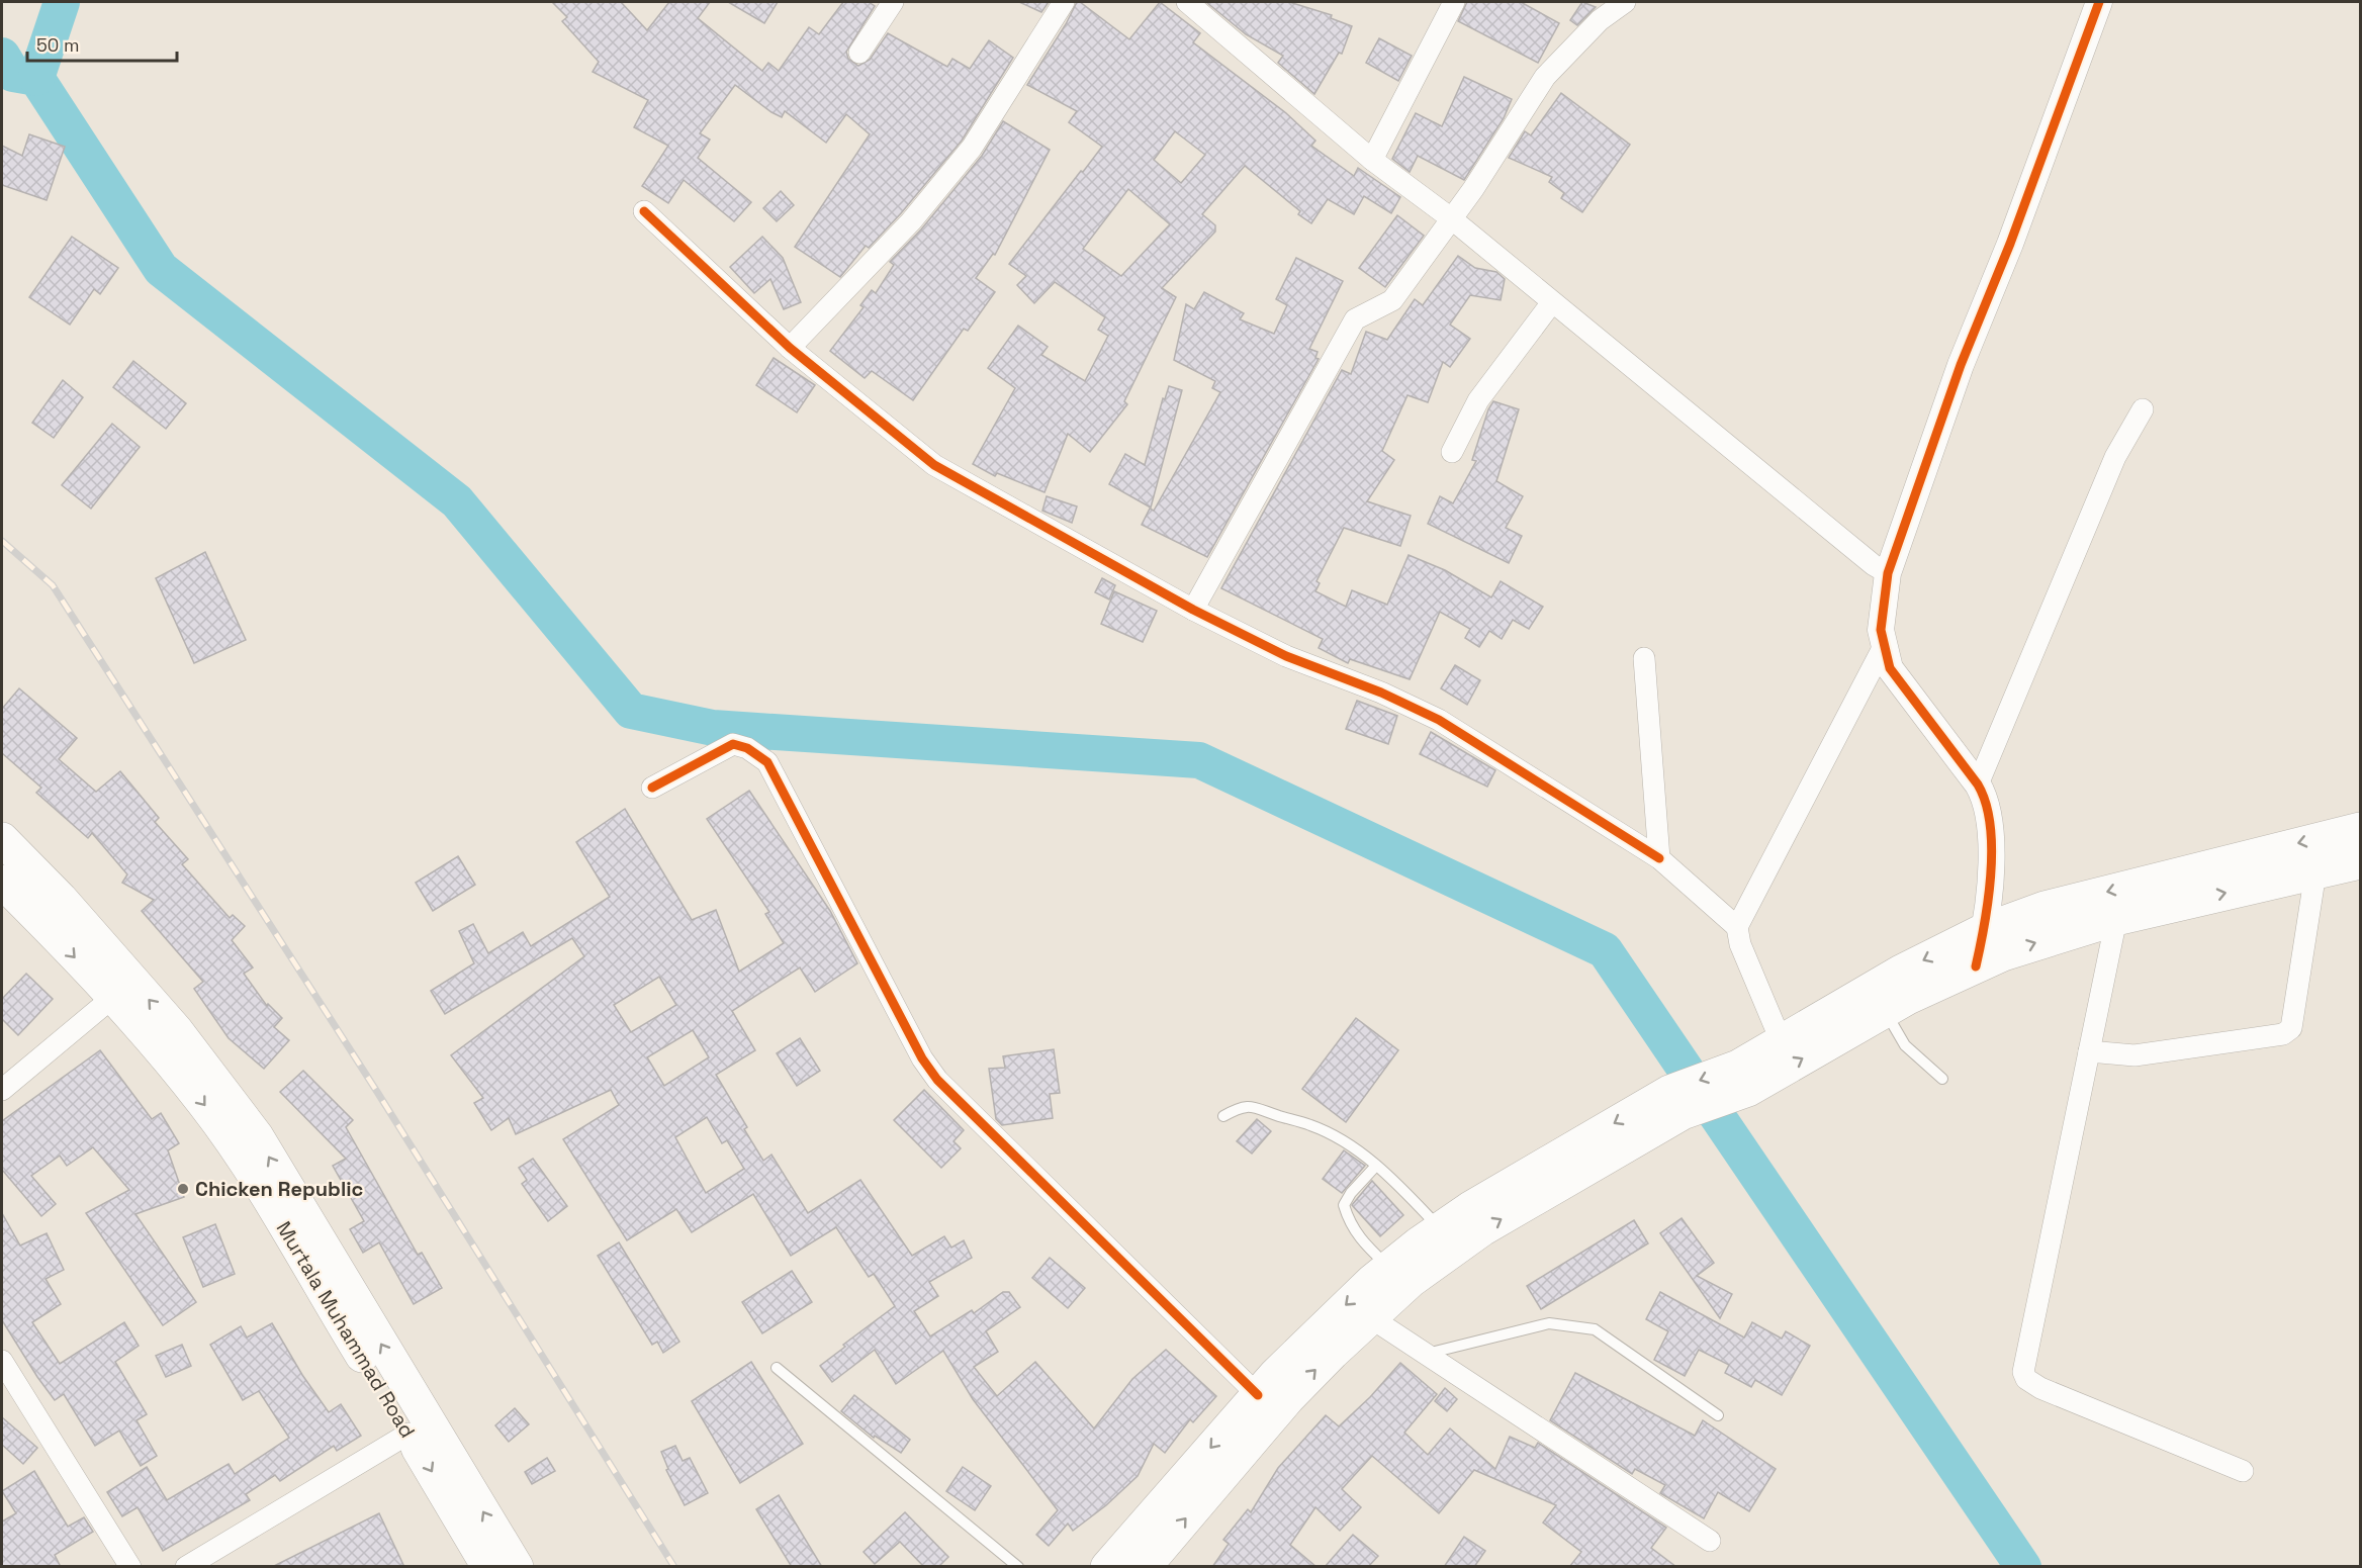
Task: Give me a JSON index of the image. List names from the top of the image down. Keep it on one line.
{"streets":{"main road":["Murtala Muhammad Road"]},"places":["Chicken Republic"],"scale_bar":"50 m"}
